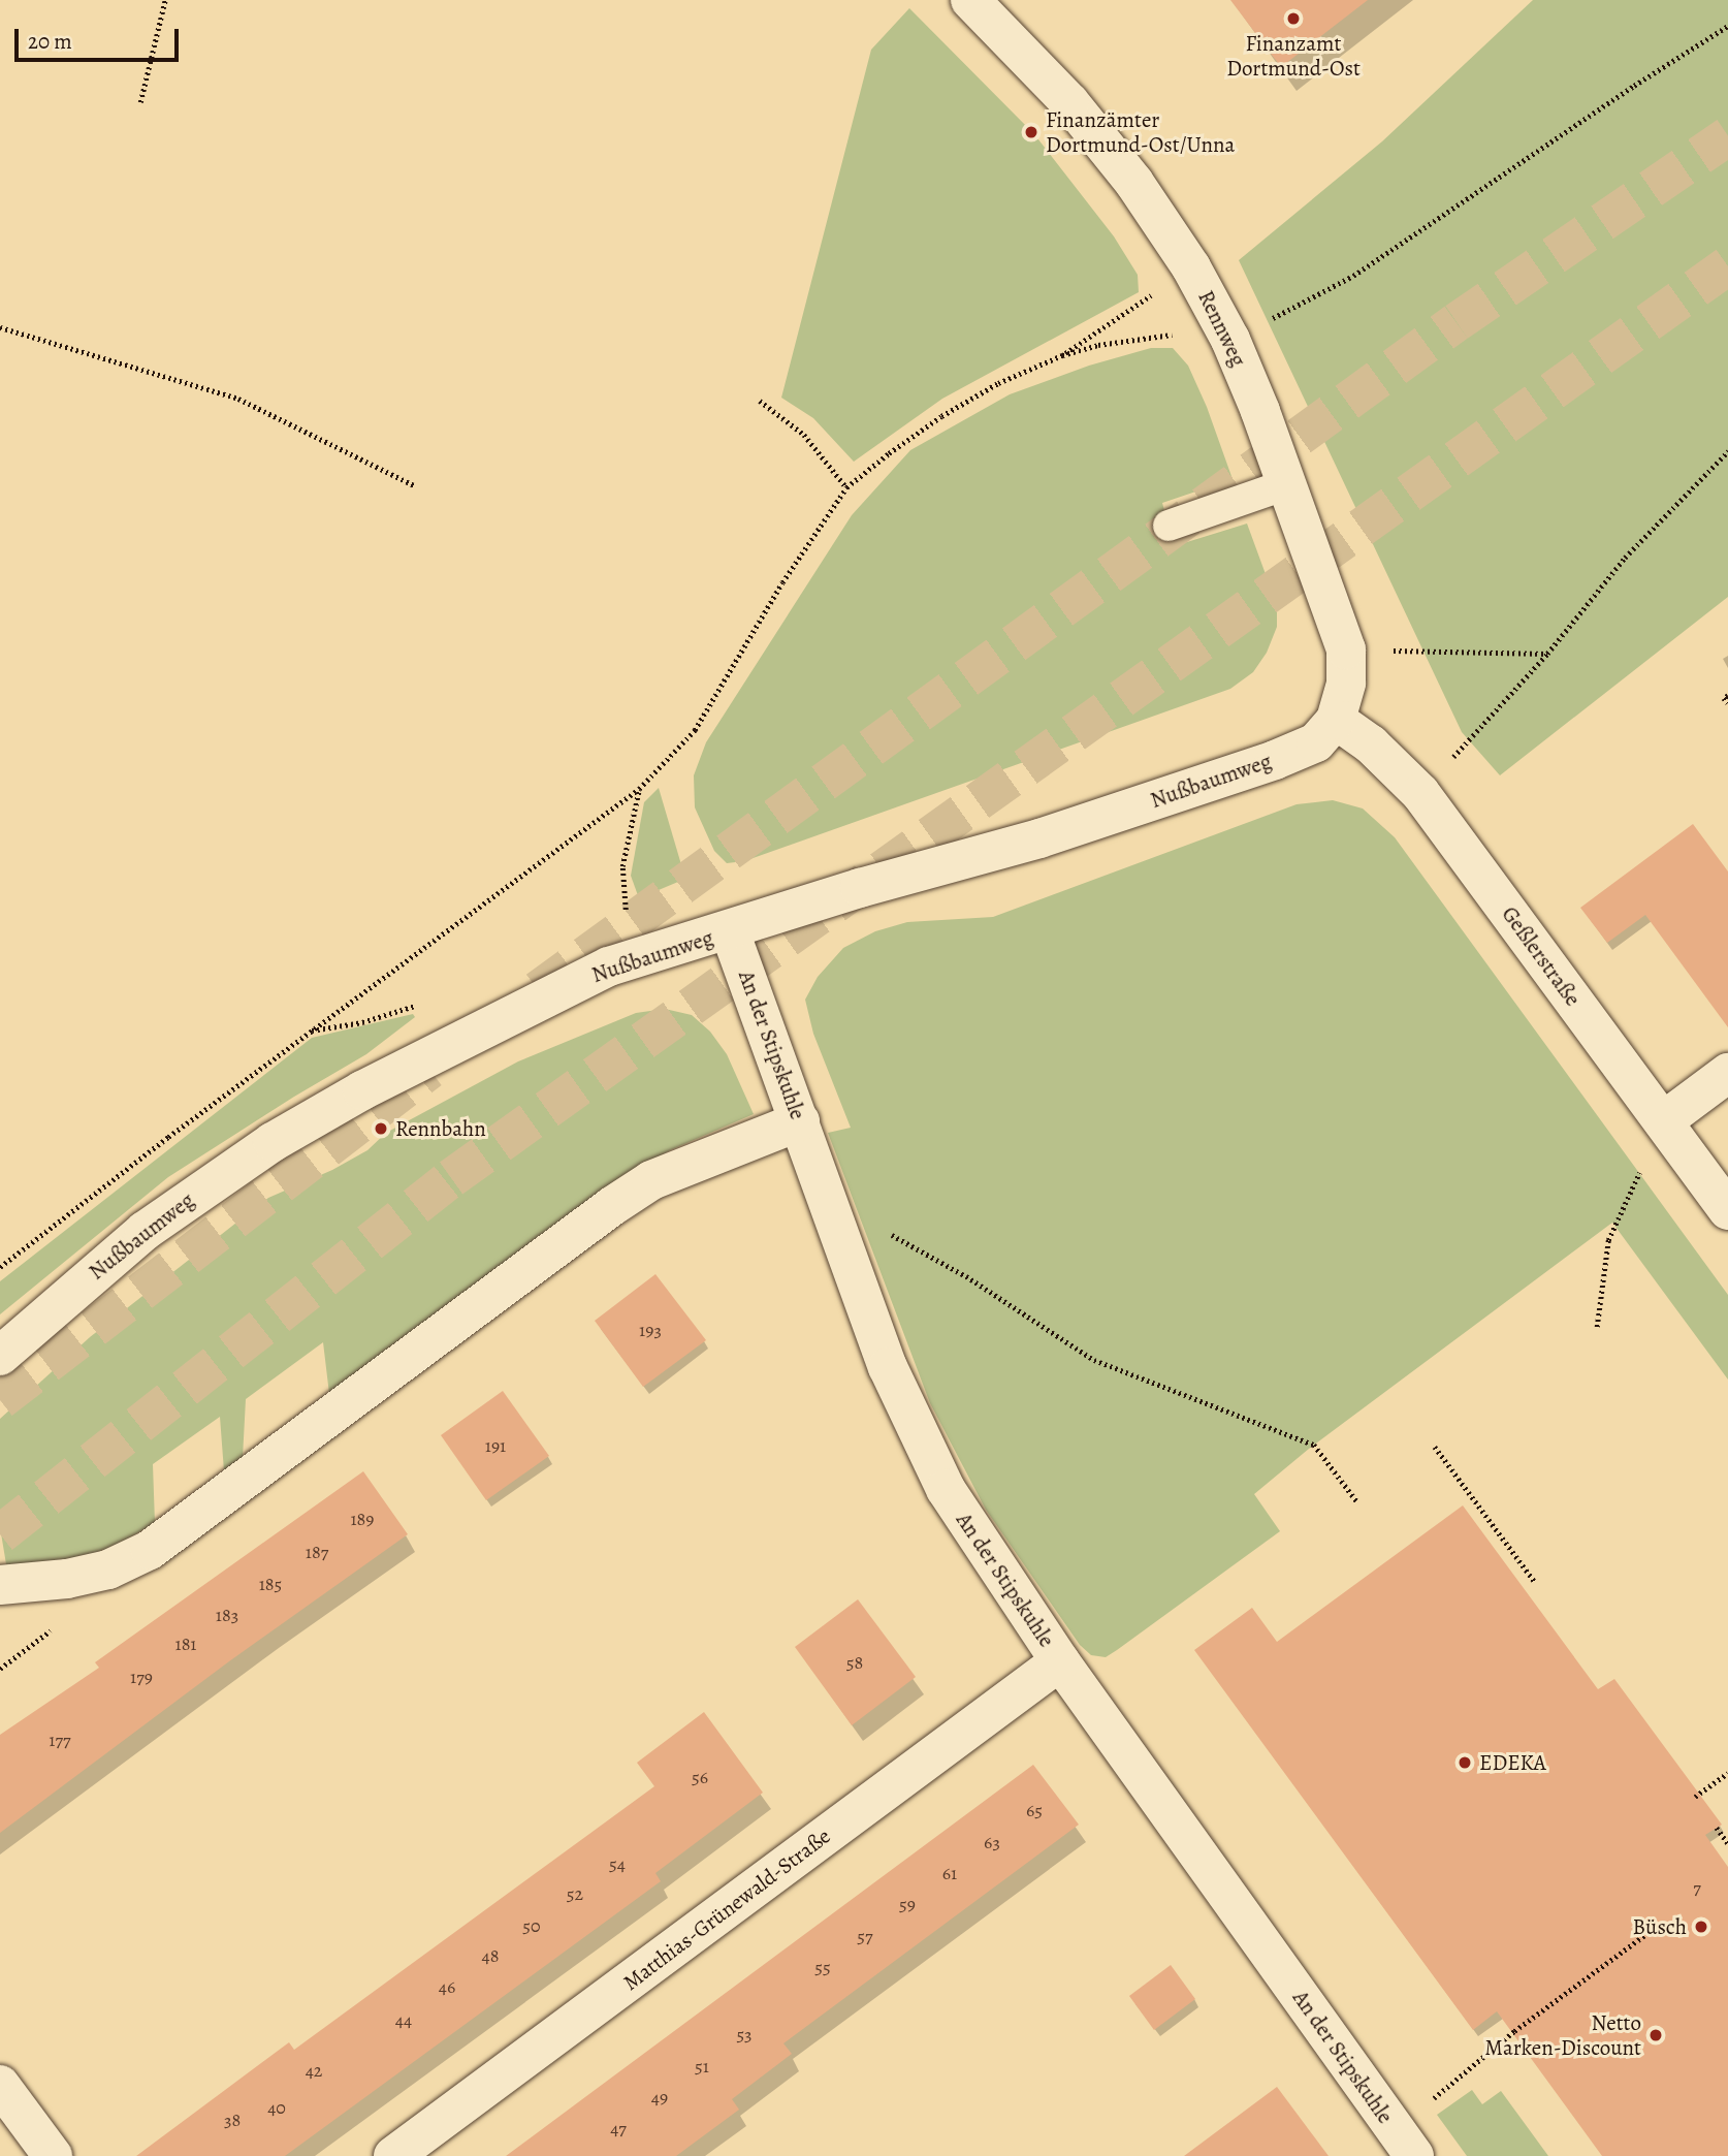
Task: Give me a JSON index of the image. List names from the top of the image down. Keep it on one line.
{"streets":{"street":["Rennweg","Nußbaumweg","Geßlerstraße","An der Stipskuhle","Matthias-Grünewald-Straße"]},"crossings":[["Rennweg","Nußbaumweg"],["Rennweg","Geßlerstraße"],["Nußbaumweg","Geßlerstraße"],["Nußbaumweg","An der Stipskuhle"],["An der Stipskuhle","Matthias-Grünewald-Straße"]],"places":["Finanzamt Dortmund-Ost","Finanzämter Dortmund-Ost/Unna","Rennbahn","EDEKA","Büsch","Netto Marken-Discount"],"house_numbers":["193","191","189","187","185","183","181","58","179","177","56","65","63","54","61","7","52","59","50","57","48","55","46","44","53","51","42","49","40","38","47"],"scale_bar":"20 m"}
